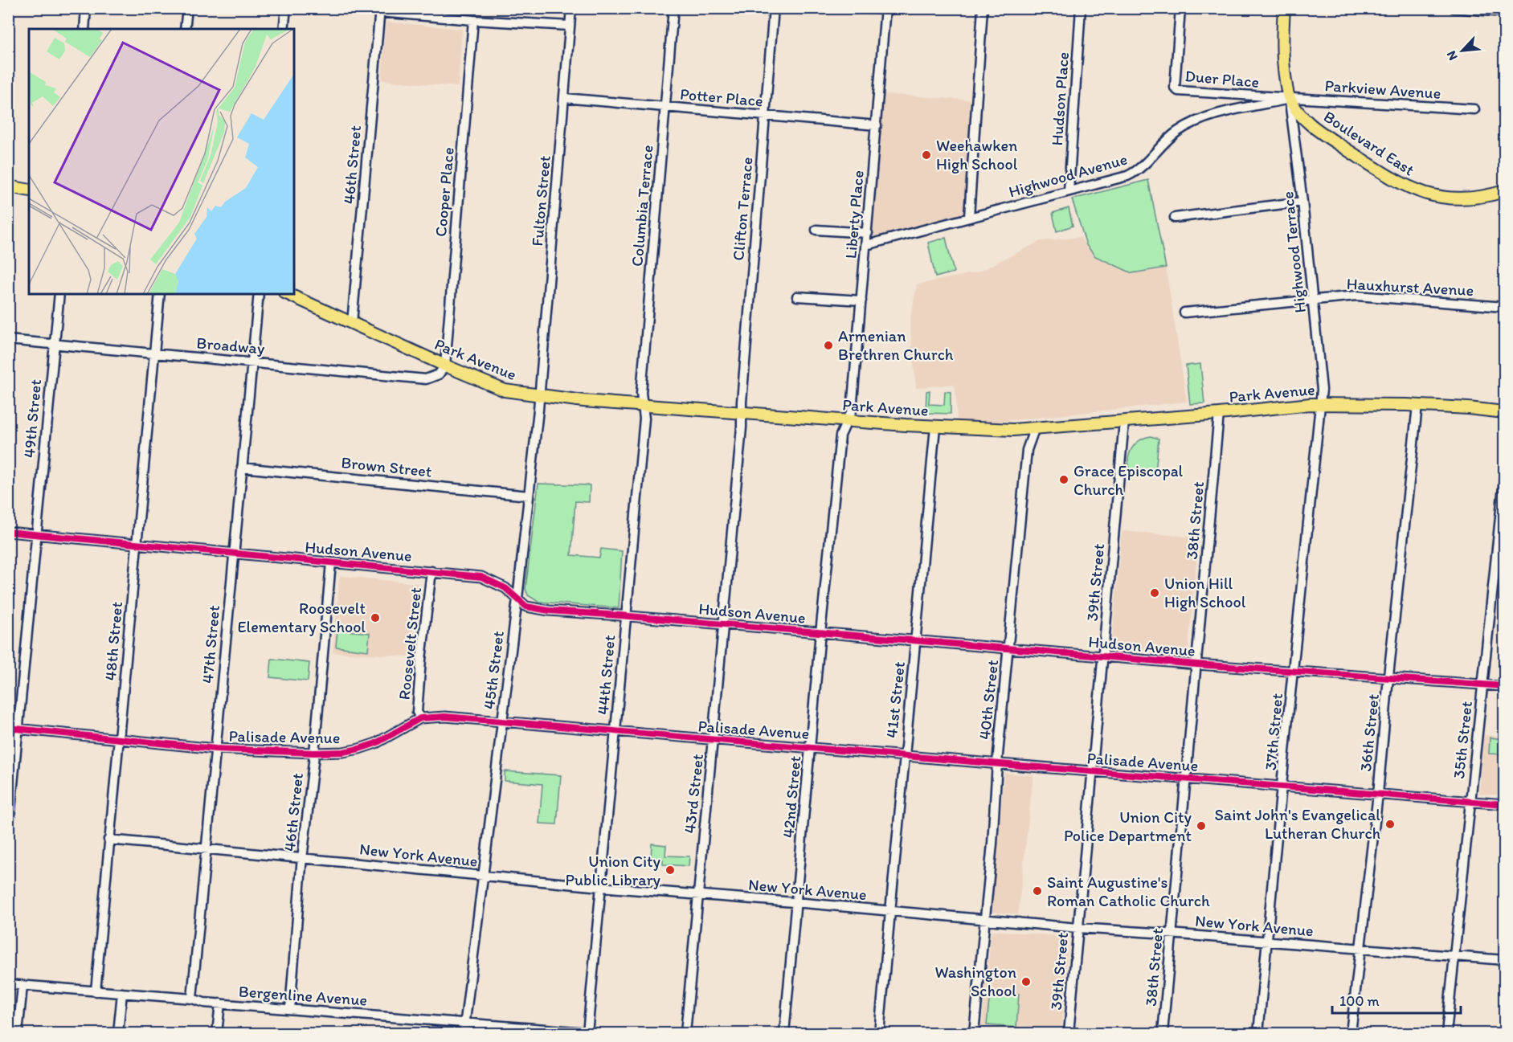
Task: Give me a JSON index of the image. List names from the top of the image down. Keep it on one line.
{"streets":{"main road":["Boulevard East","Park Avenue"],"street":["Duer Place","Parkview Avenue","Potter Place","Hudson Place","46th Street","Highwood Avenue","Cooper Place","Fulton Street","Columbia Terrace","Clifton Terrace","Liberty Place","Highwood Terrace","Hauxhurst Avenue","Broadway","49th Street","Brown Street","38th Street","Hudson Avenue","39th Street","48th Street","Roosevelt Street","47th Street","45th Street","44th Street","41st Street","40th Street","Palisade Avenue","37th Street","36th Street","35th Street","43rd Street","42nd Street","New York Avenue","Bergenline Avenue"]},"crossings":[["Duer Place","Parkview Avenue"],["Duer Place","Boulevard East"],["Duer Place","Highwood Avenue"],["Duer Place","Highwood Terrace"],["Parkview Avenue","Boulevard East"],["Parkview Avenue","Highwood Avenue"],["Parkview Avenue","Highwood Terrace"],["Potter Place","Fulton Street"],["Potter Place","Columbia Terrace"],["Potter Place","Clifton Terrace"],["Potter Place","Liberty Place"],["Hudson Place","Highwood Avenue"],["Boulevard East","Highwood Avenue"],["Boulevard East","Highwood Terrace"],["46th Street","Park Avenue"],["46th Street","Hudson Avenue"],["46th Street","Palisade Avenue"],["46th Street","New York Avenue"],["46th Street","Bergenline Avenue"],["Highwood Avenue","Liberty Place"],["Highwood Avenue","Highwood Terrace"],["Cooper Place","Broadway"],["Cooper Place","Park Avenue"],["Fulton Street","Park Avenue"],["Fulton Street","45th Street"],["Columbia Terrace","Park Avenue"],["Columbia Terrace","44th Street"],["Clifton Terrace","Park Avenue"],["Clifton Terrace","43rd Street"],["Liberty Place","Park Avenue"],["Liberty Place","42nd Street"],["Highwood Terrace","Hauxhurst Avenue"],["Highwood Terrace","Park Avenue"],["Highwood Terrace","37th Street"],["Broadway","Park Avenue"],["Broadway","49th Street"],["Broadway","48th Street"],["Broadway","47th Street"],["Park Avenue","38th Street"],["Park Avenue","39th Street"],["Park Avenue","45th Street"],["Park Avenue","44th Street"],["Park Avenue","41st Street"],["Park Avenue","40th Street"],["Park Avenue","37th Street"],["Park Avenue","36th Street"],["Park Avenue","43rd Street"],["Park Avenue","42nd Street"],["49th Street","Hudson Avenue"],["49th Street","Palisade Avenue"],["Brown Street","47th Street"],["Brown Street","45th Street"],["38th Street","Hudson Avenue"],["38th Street","Palisade Avenue"],["38th Street","New York Avenue"],["Hudson Avenue","39th Street"],["Hudson Avenue","48th Street"],["Hudson Avenue","Roosevelt Street"],["Hudson Avenue","47th Street"],["Hudson Avenue","45th Street"],["Hudson Avenue","44th Street"],["Hudson Avenue","41st Street"],["Hudson Avenue","40th Street"],["Hudson Avenue","37th Street"],["Hudson Avenue","36th Street"],["Hudson Avenue","35th Street"],["Hudson Avenue","43rd Street"],["Hudson Avenue","42nd Street"],["39th Street","Palisade Avenue"],["39th Street","New York Avenue"],["48th Street","Palisade Avenue"],["48th Street","New York Avenue"],["48th Street","Bergenline Avenue"],["Roosevelt Street","Palisade Avenue"],["47th Street","Palisade Avenue"],["47th Street","New York Avenue"],["47th Street","Bergenline Avenue"],["45th Street","Palisade Avenue"],["45th Street","New York Avenue"],["45th Street","Bergenline Avenue"],["44th Street","Palisade Avenue"],["44th Street","New York Avenue"],["44th Street","Bergenline Avenue"],["41st Street","Palisade Avenue"],["41st Street","New York Avenue"],["40th Street","Palisade Avenue"],["40th Street","New York Avenue"],["Palisade Avenue","37th Street"],["Palisade Avenue","36th Street"],["Palisade Avenue","35th Street"],["Palisade Avenue","43rd Street"],["Palisade Avenue","42nd Street"],["37th Street","New York Avenue"],["36th Street","New York Avenue"],["35th Street","New York Avenue"],["43rd Street","New York Avenue"],["42nd Street","New York Avenue"]],"places":["Weehawken High School","Armenian Brethren Church","Grace Episcopal Church","Union Hill High School","Roosevelt Elementary School","Saint John's Evangelical Lutheran Church","Union City Police Department","Union City Public Library","Saint Augustine's Roman Catholic Church","Washington School"],"scale_bar":"100 m","north":"bottom left"}
